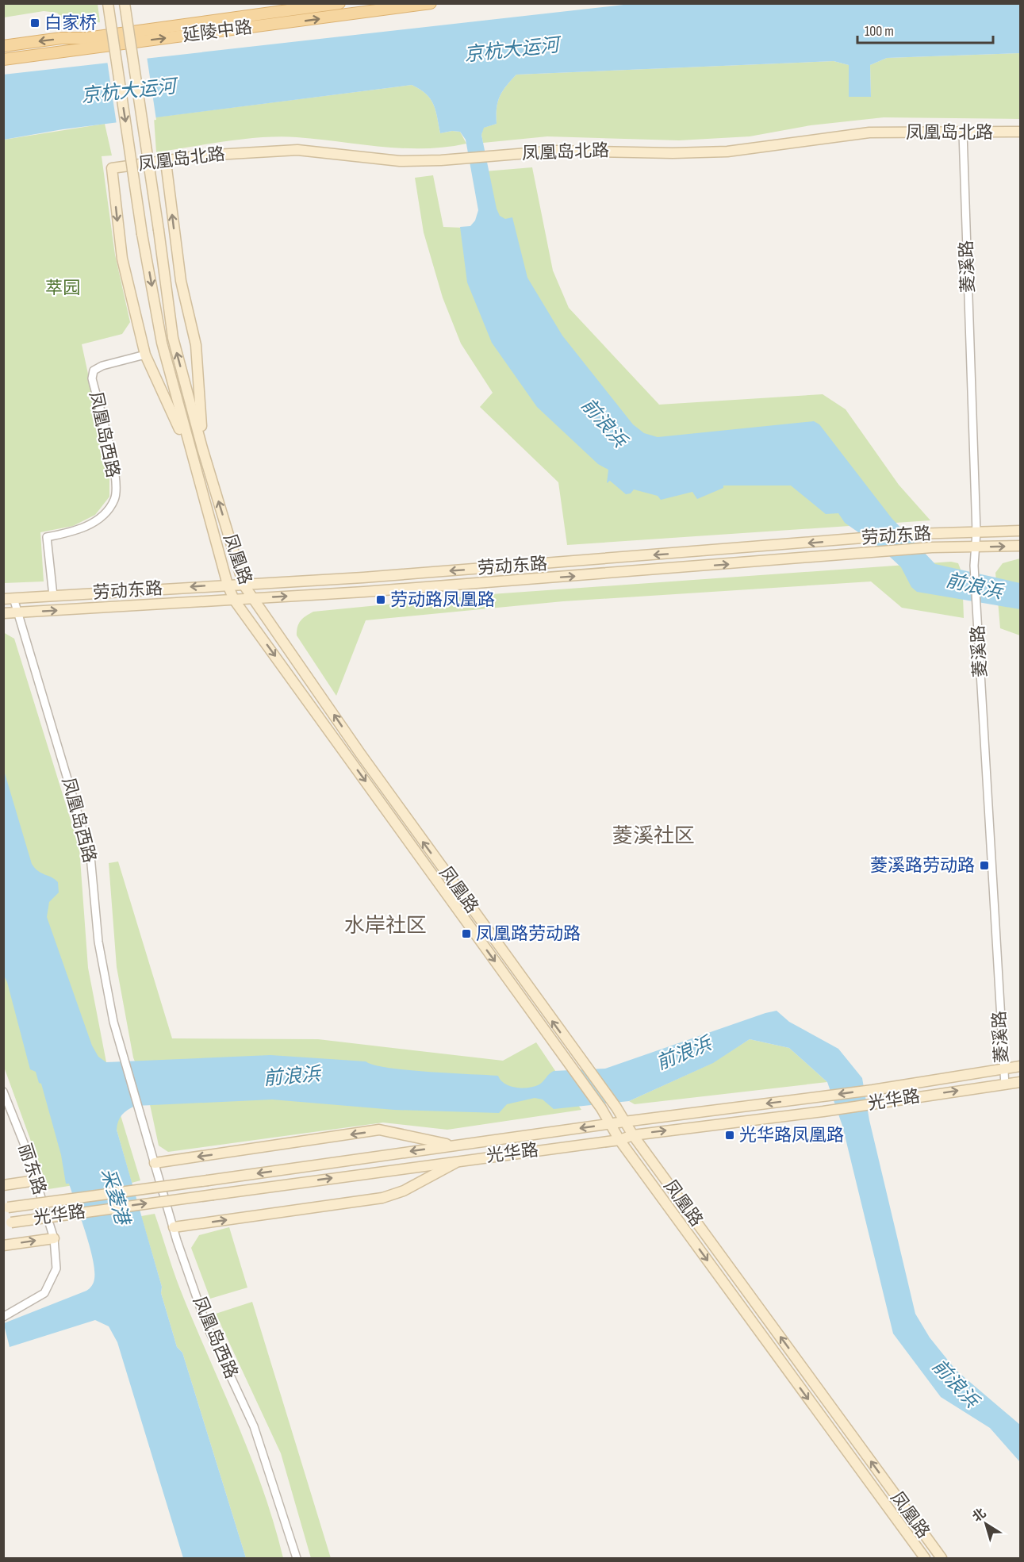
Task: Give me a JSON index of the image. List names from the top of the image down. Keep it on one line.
{"streets":{"main road":["延陵中路","凤凰岛北路","劳动东路","凤凰路","光华路"],"street":["菱溪路","凤凰岛西路","丽东路"]},"crossings":[["凤凰岛北路","菱溪路"],["凤凰岛北路","凤凰岛西路"],["菱溪路","劳动东路"],["菱溪路","光华路"],["凤凰岛西路","劳动东路"],["劳动东路","凤凰路"],["凤凰路","光华路"]],"districts":["菱溪社区","水岸社区"],"water":["京杭大运河","前浪浜","采菱港"],"parks":["萃园"],"places":{"transit":["白家桥","劳动路凤凰路","菱溪路劳动路","凤凰路劳动路","光华路凤凰路"]},"scale_bar":"100 m","north":"top left"}
